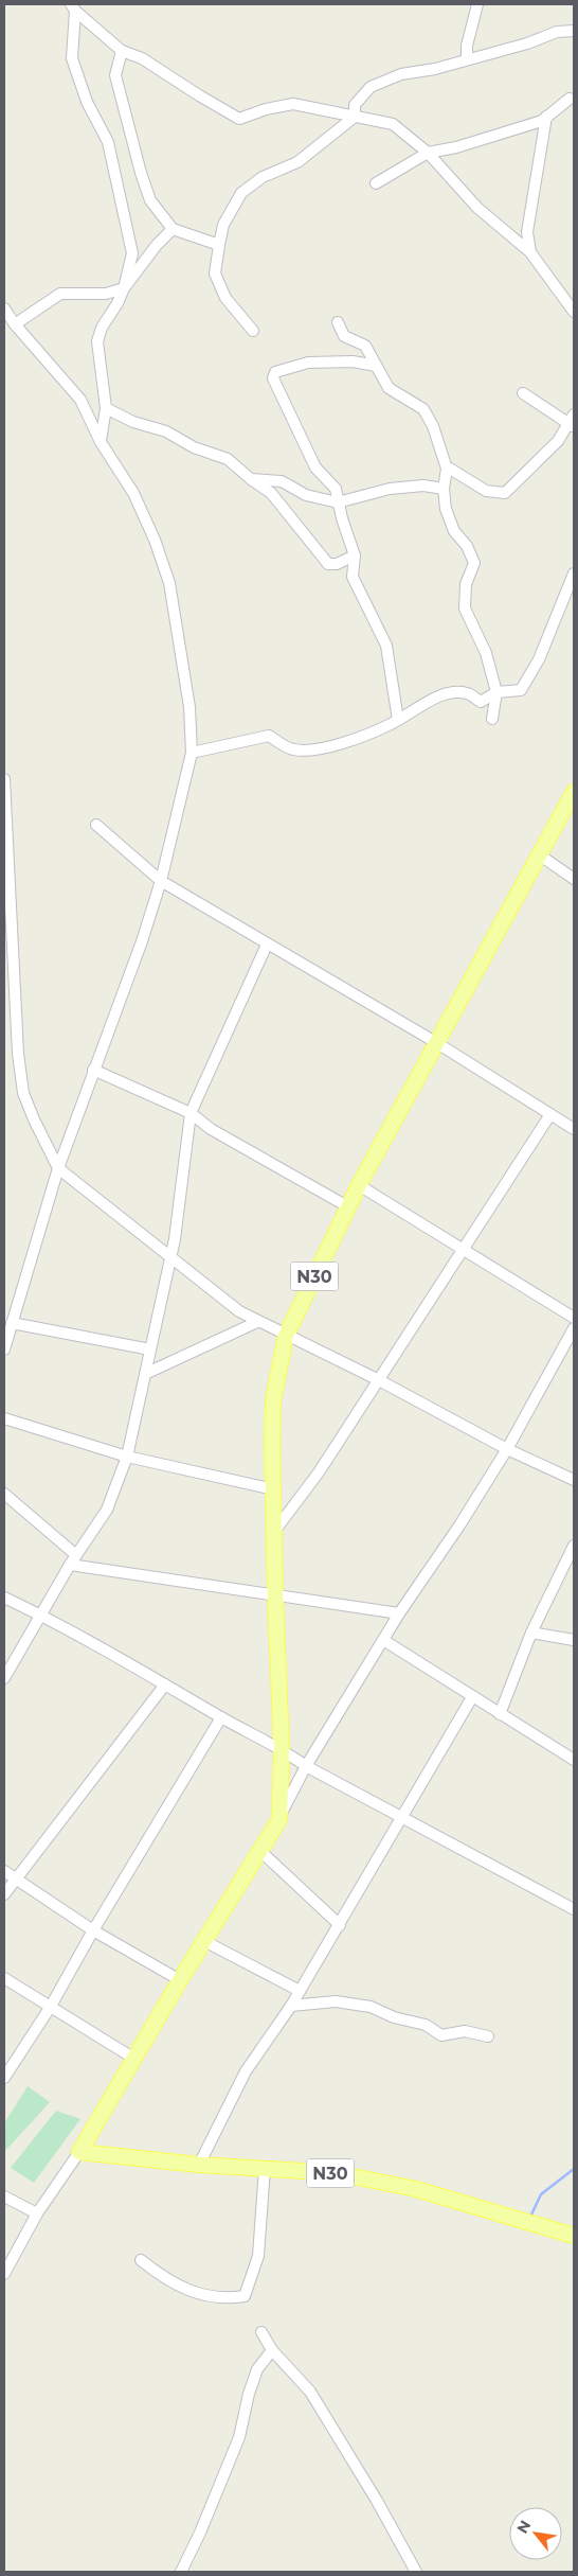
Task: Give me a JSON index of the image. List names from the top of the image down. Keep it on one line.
{"streets":{"main road":["N30"]},"north":"top left"}
